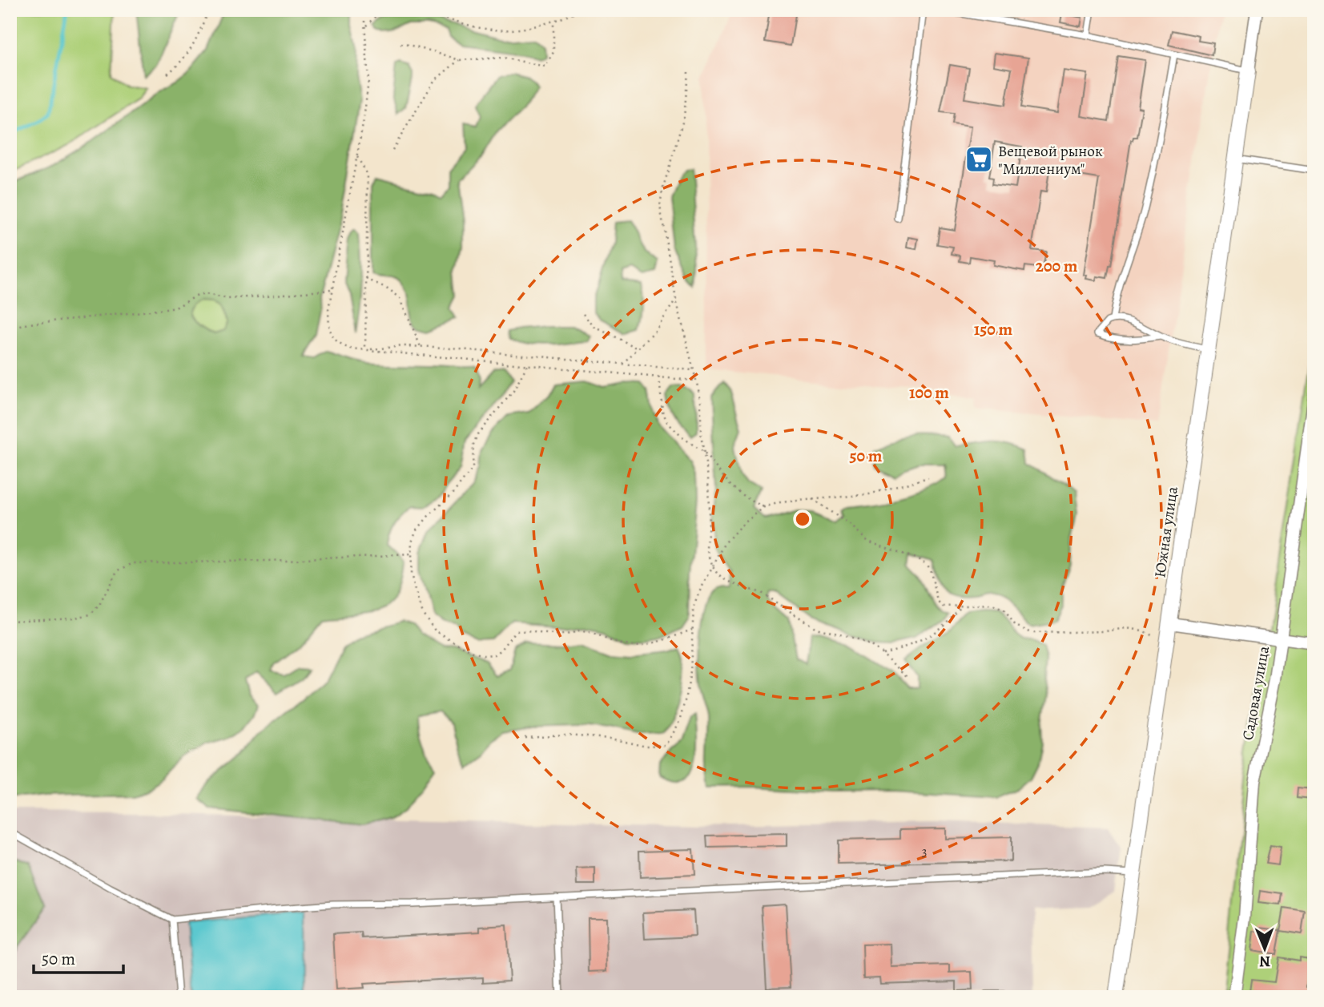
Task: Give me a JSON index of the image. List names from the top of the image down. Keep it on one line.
{"streets":{"street":["Южная улица","Садовая улица"]},"places":{"supermarket":["Вещевой рынок \"Миллениум\""]},"house_numbers":["3"],"scale_bar":"50 m","north":"bottom","rings":["200 m","150 m","100 m","50 m"]}
